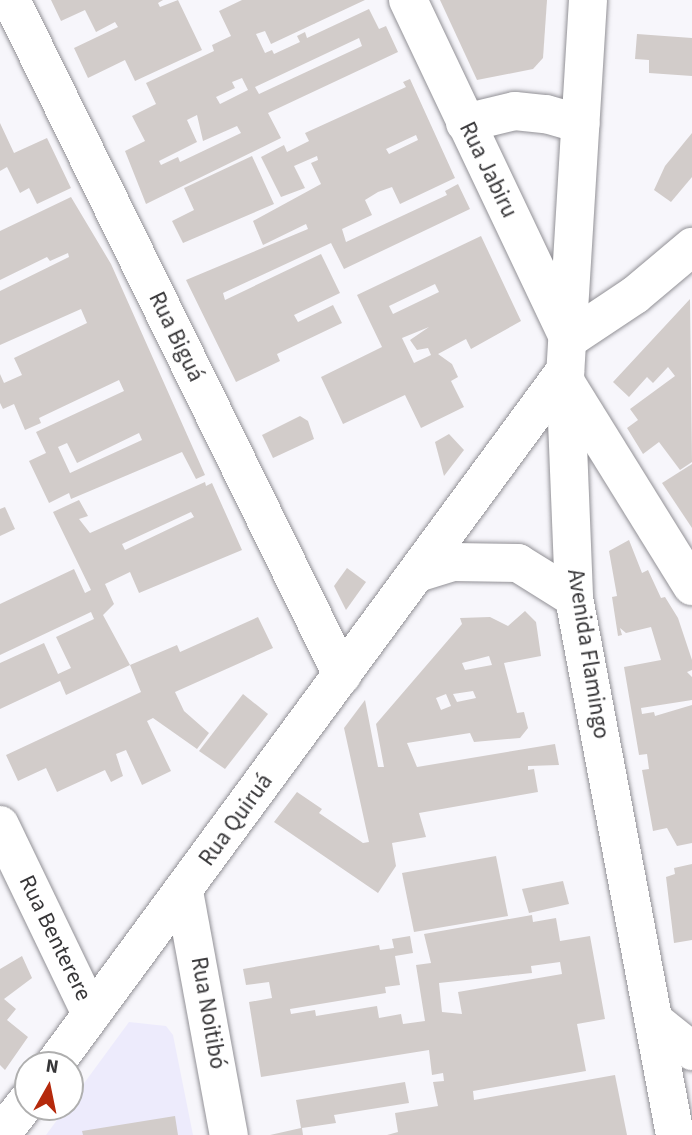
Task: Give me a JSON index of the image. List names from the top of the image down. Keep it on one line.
{"streets":{"street":["Rua Jabiru","Rua Biguá","Avenida Flamingo","Rua Quiruá","Rua Benterere","Rua Noitibó"]},"crossings":[["Rua Jabiru","Avenida Flamingo"],["Rua Jabiru","Rua Quiruá"],["Rua Biguá","Rua Quiruá"],["Avenida Flamingo","Rua Quiruá"],["Rua Quiruá","Rua Benterere"],["Rua Quiruá","Rua Noitibó"]],"north":"top"}
